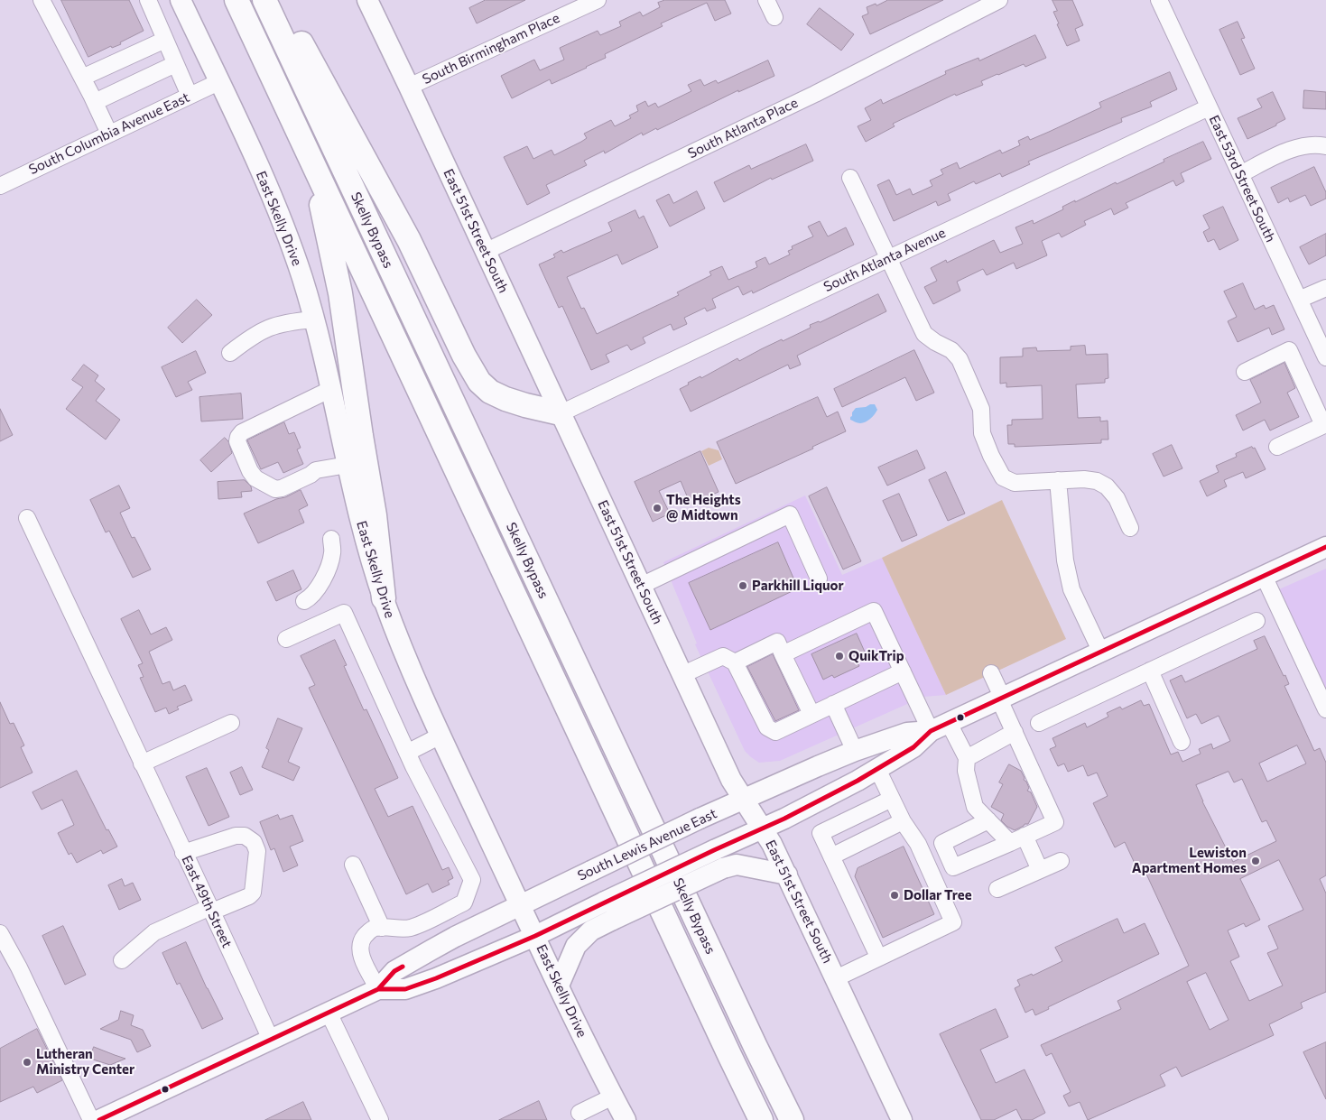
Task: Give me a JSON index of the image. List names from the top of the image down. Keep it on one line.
{"streets":{"highway":["Skelly Bypass"],"main road":["East Skelly Drive","East 51st Street South","South Lewis Avenue East"],"street":["South Birmingham Place","South Atlanta Place","South Columbia Avenue East","East 53rd Street South","South Atlanta Avenue","East 49th Street"]},"crossings":[["South Birmingham Place","East 51st Street South"],["South Atlanta Place","East 51st Street South"],["South Columbia Avenue East","East Skelly Drive"],["East 53rd Street South","South Atlanta Avenue"],["East Skelly Drive","South Lewis Avenue East"],["East 51st Street South","South Atlanta Avenue"],["East 51st Street South","South Lewis Avenue East"],["South Lewis Avenue East","East 49th Street"]],"places":["The Heights @ Midtown","Parkhill Liquor","QuikTrip","Lewiston Apartment Homes","Dollar Tree","Lutheran Ministry Center"]}
